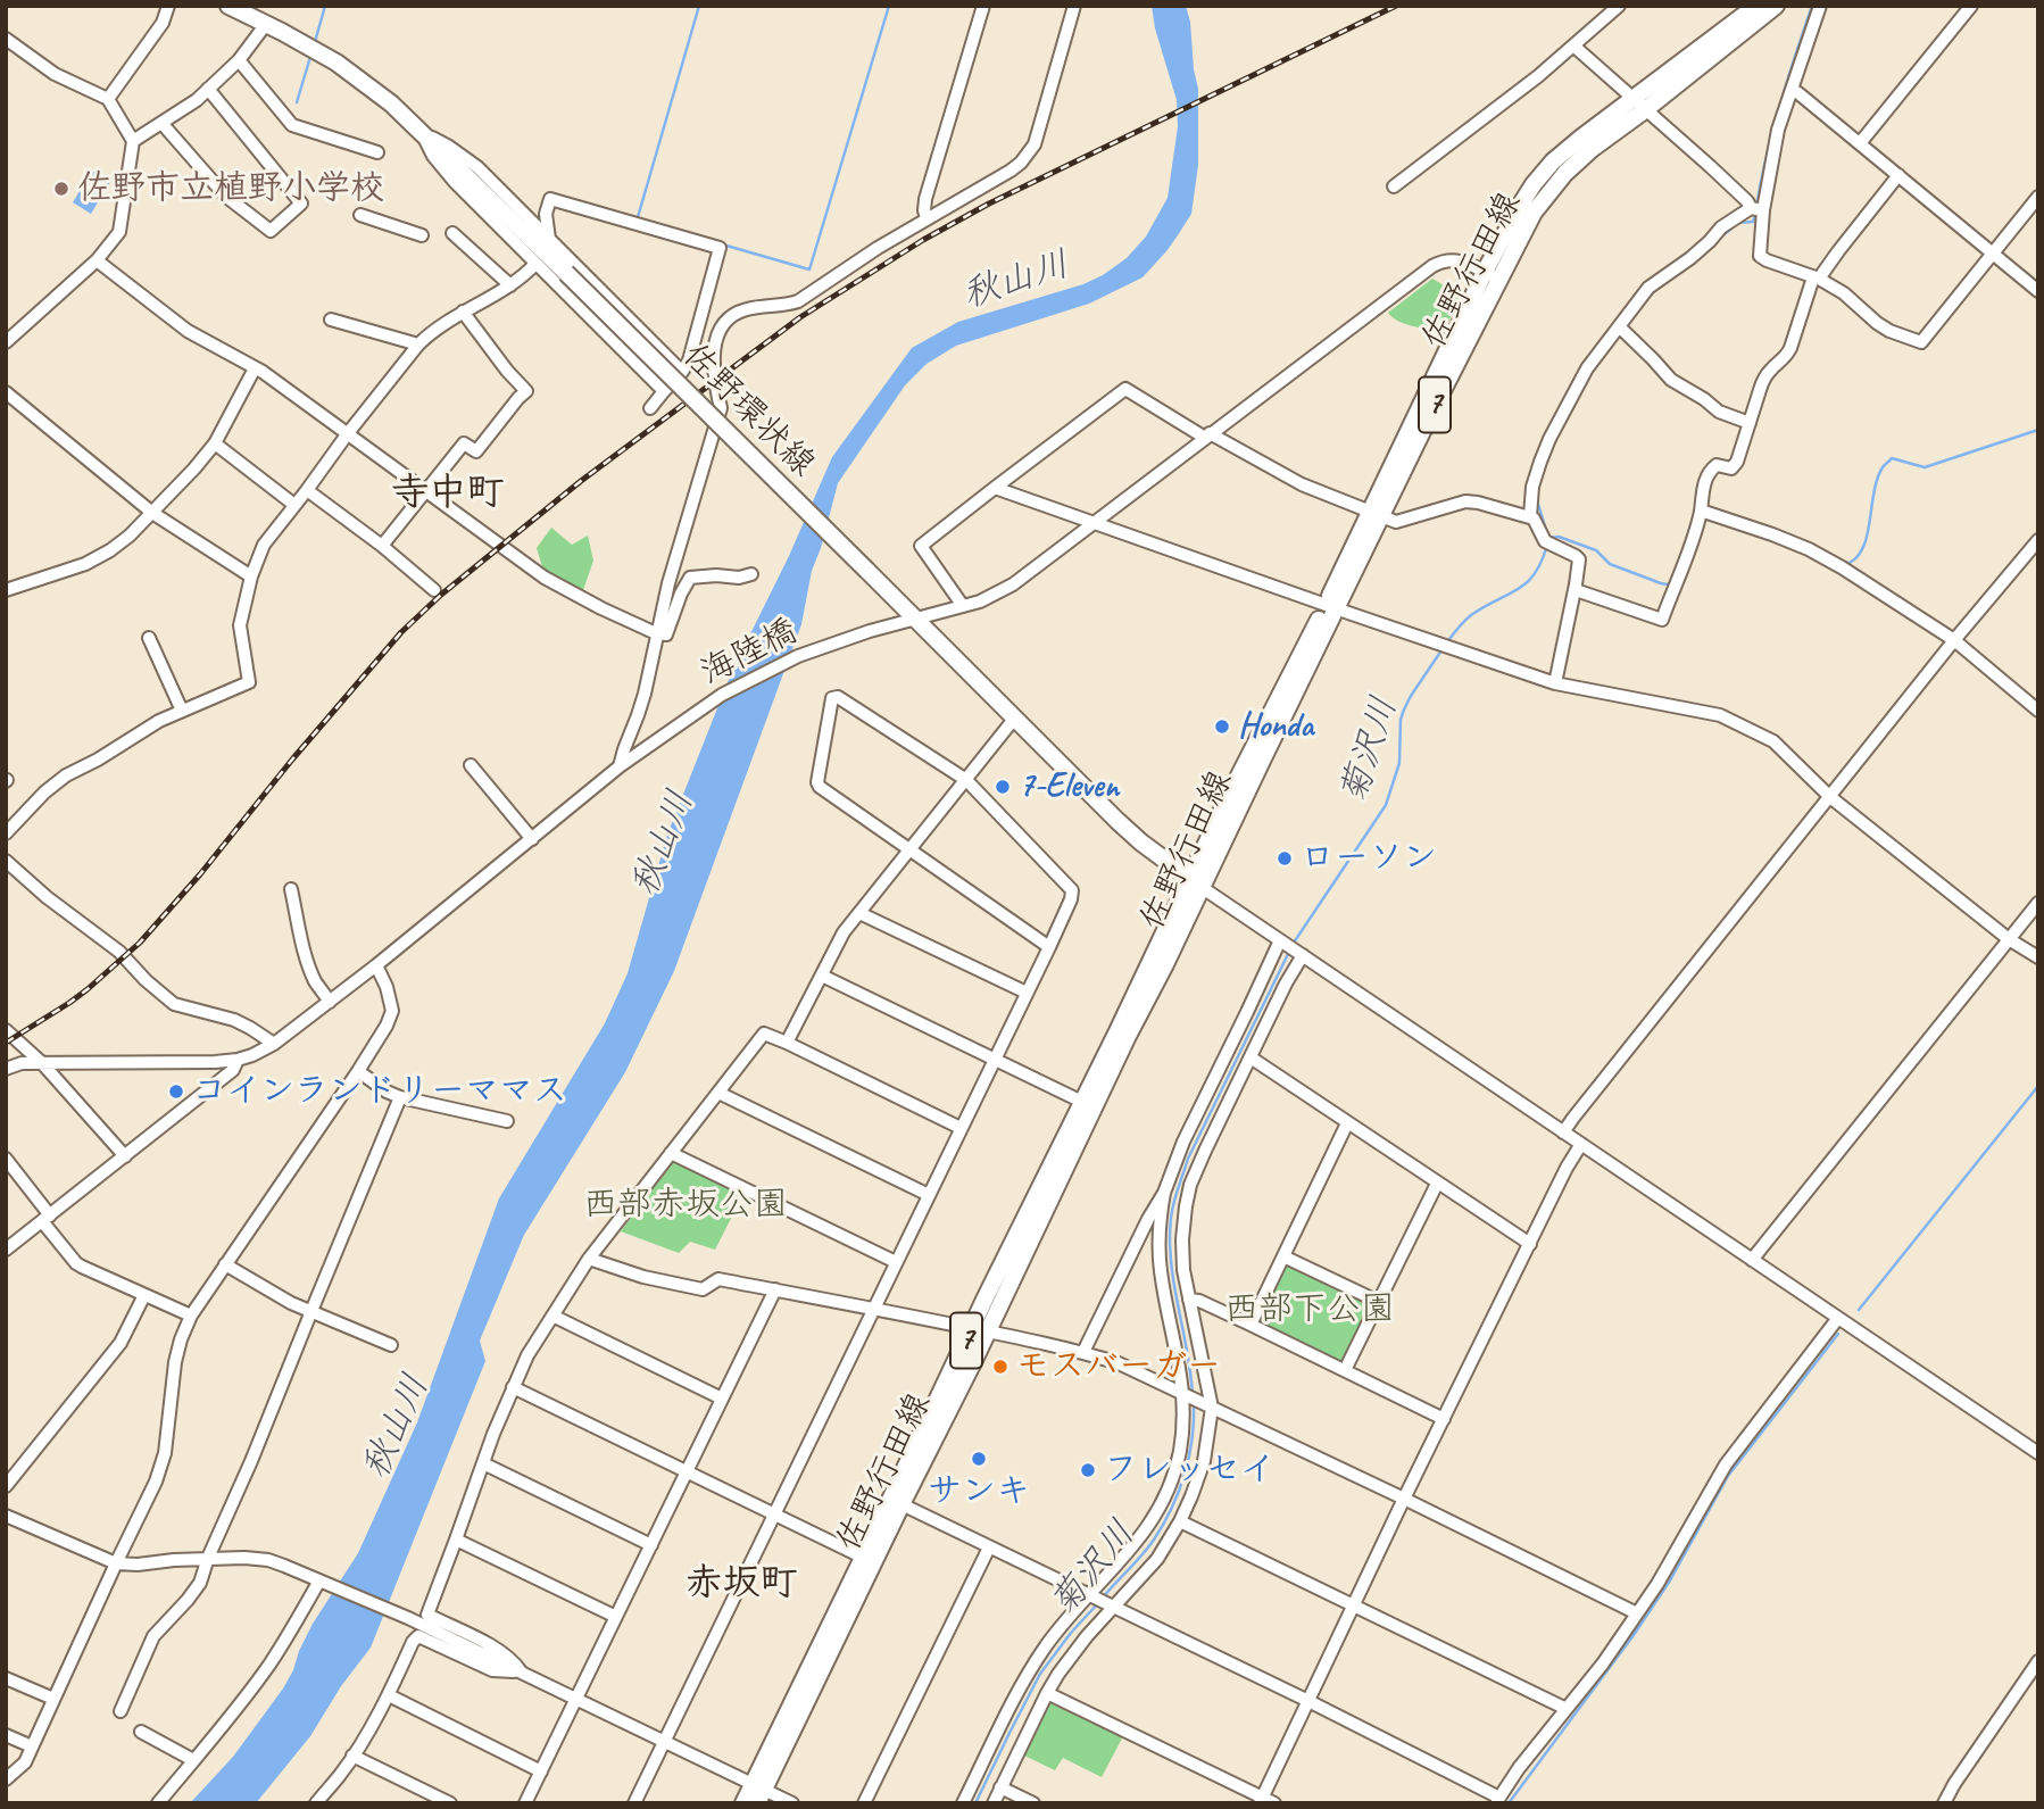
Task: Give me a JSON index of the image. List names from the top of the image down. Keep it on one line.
{"streets":{"main road":["佐野行田線","7","佐野環状線"],"street":["海陸橋"]},"crossings":[["佐野行田線","佐野環状線"],["佐野行田線","海陸橋"],["佐野環状線","海陸橋"]],"districts":["寺中町","赤坂町"],"water":["秋山川","菊沢川"],"parks":["西部赤坂公園","西部下公園"],"places":["佐野市立植野小学校","Honda","7-Eleven","ローソン","コインランドリーママス","モスバーガー","サンキ","フレッセイ"]}
